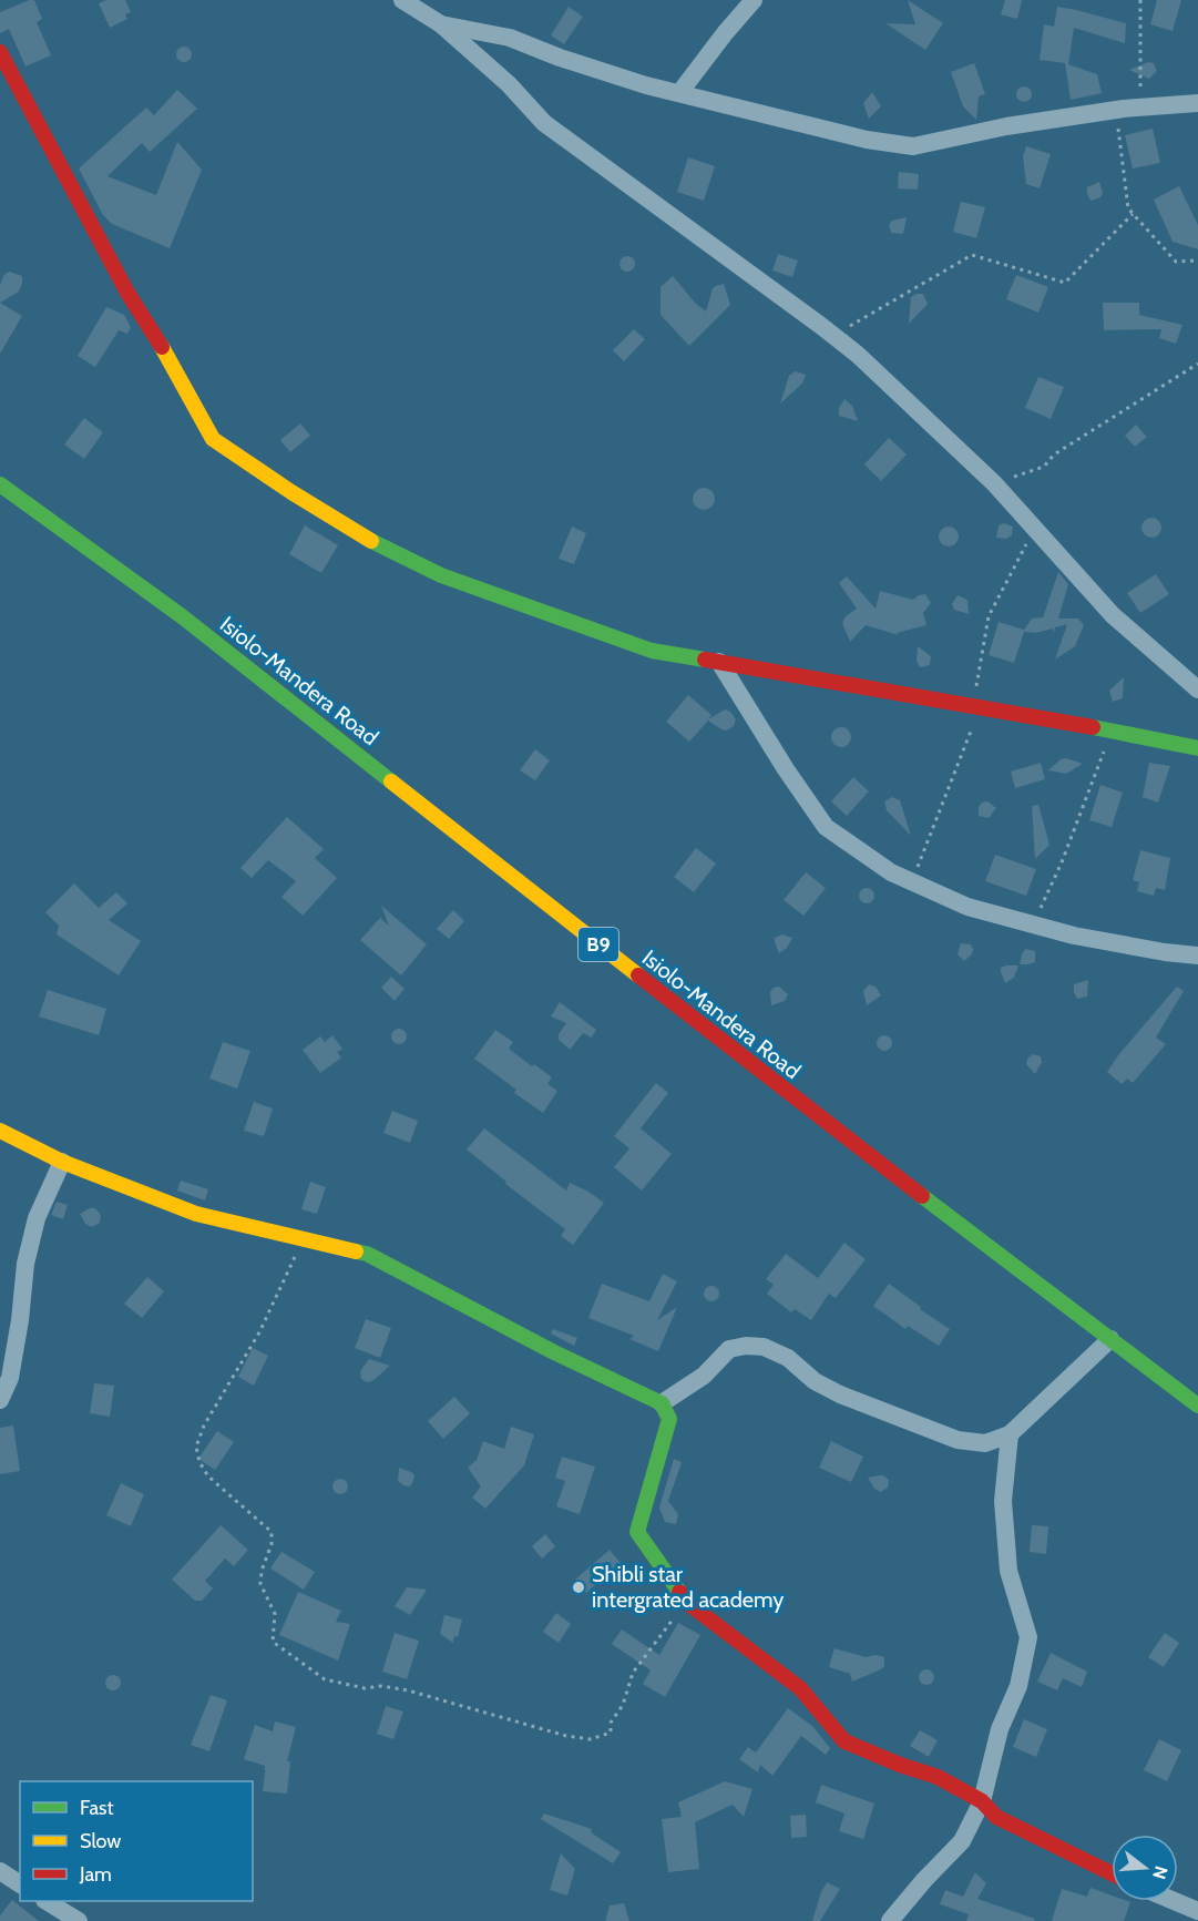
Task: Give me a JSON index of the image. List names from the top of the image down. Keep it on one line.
{"streets":{"main road":["Isiolo-Mandera Road","B9"]},"places":["Shibli star intergrated academy"],"legend":["Fast","Slow","Jam"],"north":"right"}
